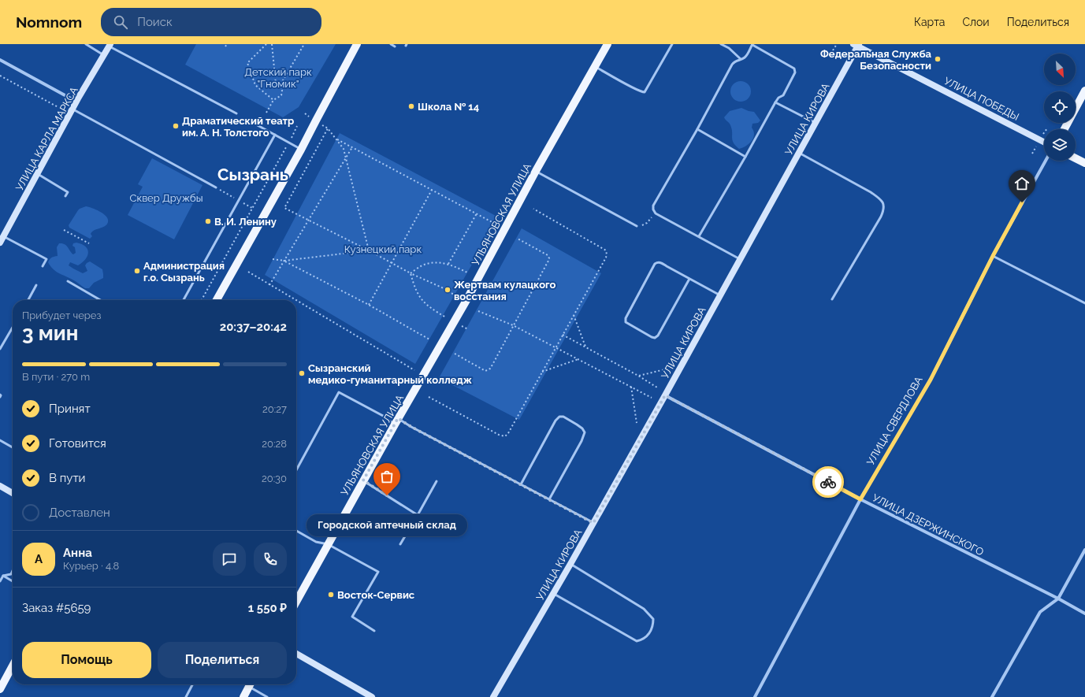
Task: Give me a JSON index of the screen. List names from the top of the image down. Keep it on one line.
{"streets":{"main road":["УЛЬЯНОВСКАЯ УЛИЦА"],"street":["УЛИЦА ПОБЕДЫ","УЛИЦА КИРОВА","УЛИЦА КАРЛА МАРКСА","УЛИЦА СВЕРДЛОВА","УЛИЦА ДЗЕРЖИНСКОГО"]},"crossings":[["УЛИЦА ПОБЕДЫ","УЛИЦА КИРОВА"],["УЛИЦА КИРОВА","УЛИЦА ДЗЕРЖИНСКОГО"],["УЛИЦА СВЕРДЛОВА","УЛИЦА ДЗЕРЖИНСКОГО"]],"districts":["Сызрань"],"parks":["Детский парк \"Гномик\"","Сквер Дружбы","Кузнецкий парк"],"places":["Федеральная Служба Безопасности","Школа № 14","Драматический театр им. А. Н. Толстого","В. И. Ленину","Администрация г.о. Сызрань","Жертвам кулацкого восстания","Сызранский медико-гуманитарный колледж","Городской аптечный склад","Восток-Сервис"],"north":"bottom right","page":{"header":"Nomnom","search":"Поиск","nav":["Карта","Слои","Поделиться"],"heading":["3 мин","Прибудет через","20:37–20:42"],"panel":["Анна","Курьер · 4.8","Заказ #5659","1 550 ₽"],"bar":"В пути · 270 m","list":[["Принят","20:27"],["Готовится","20:28"],["В пути","20:30"],"Доставлен"],"bubble":"Городской аптечный склад","round":"А","buttons":["Помощь","Поделиться"]}}
